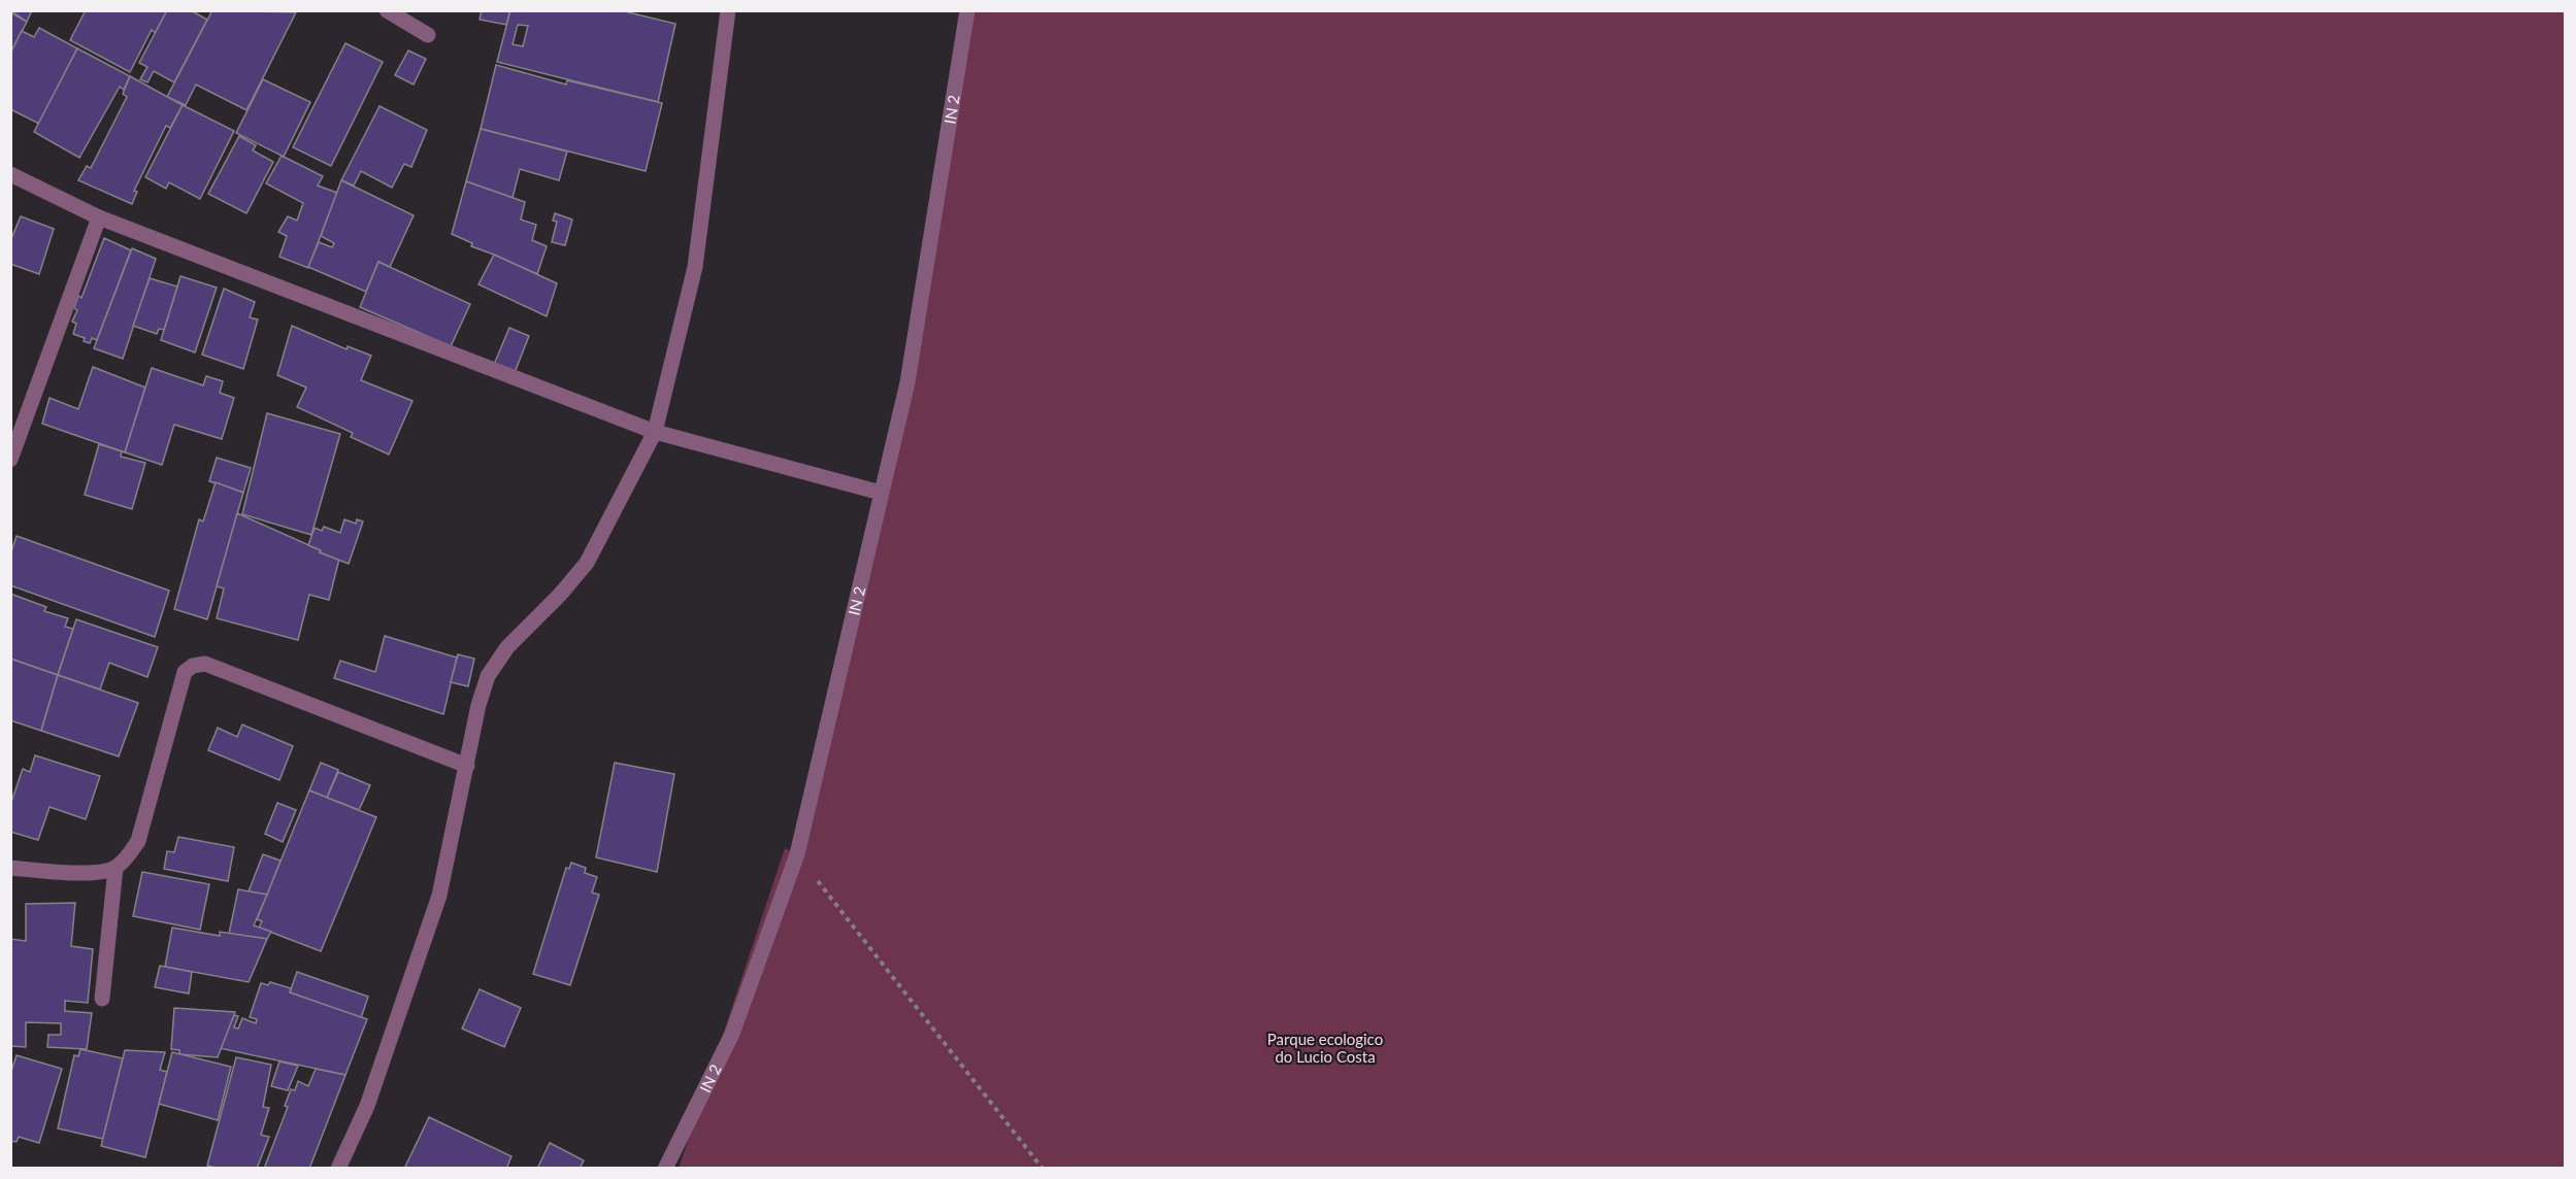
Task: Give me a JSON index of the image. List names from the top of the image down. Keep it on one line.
{"streets":{"street":["IN 2"]},"parks":["Parque ecologico do Lucio Costa"]}
